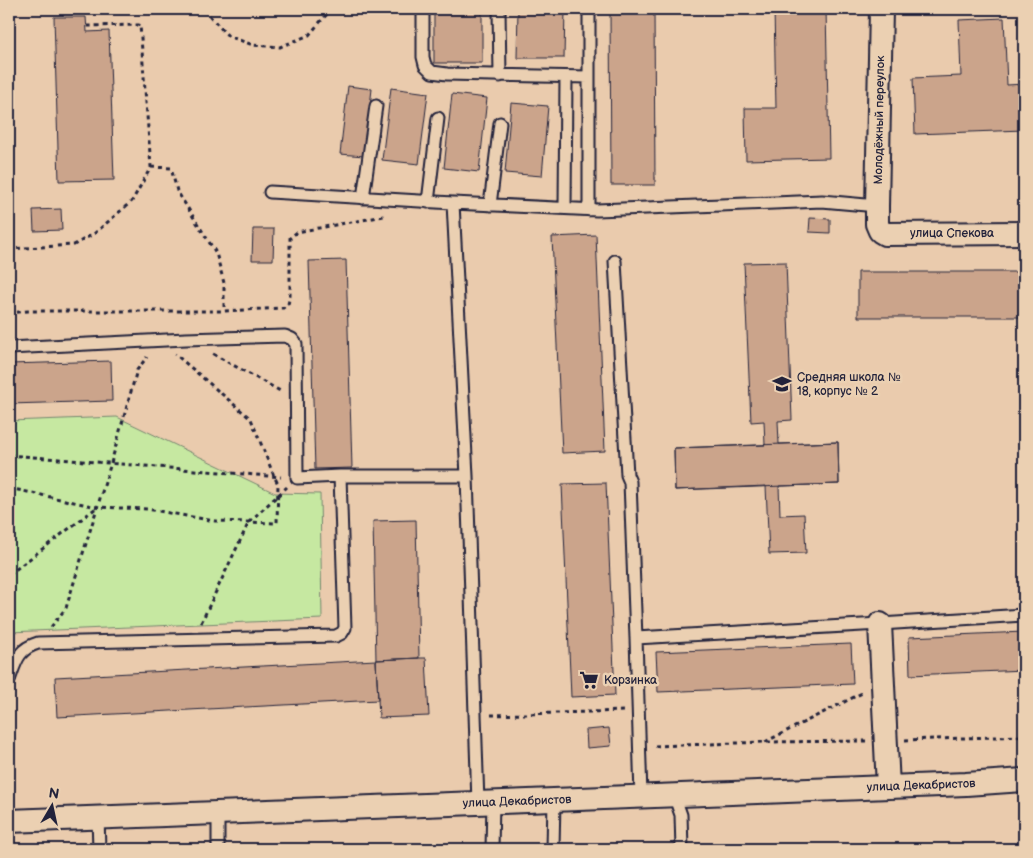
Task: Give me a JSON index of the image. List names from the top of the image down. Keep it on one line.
{"streets":{"street":["Молодёжный переулок","улица Спекова","улица Декабристов"]},"crossings":[["Молодёжный переулок","улица Спекова"]],"places":{"school or university":["Средняя школа № 18, корпус № 2"],"supermarket":["Корзинка"]},"north":"top"}
